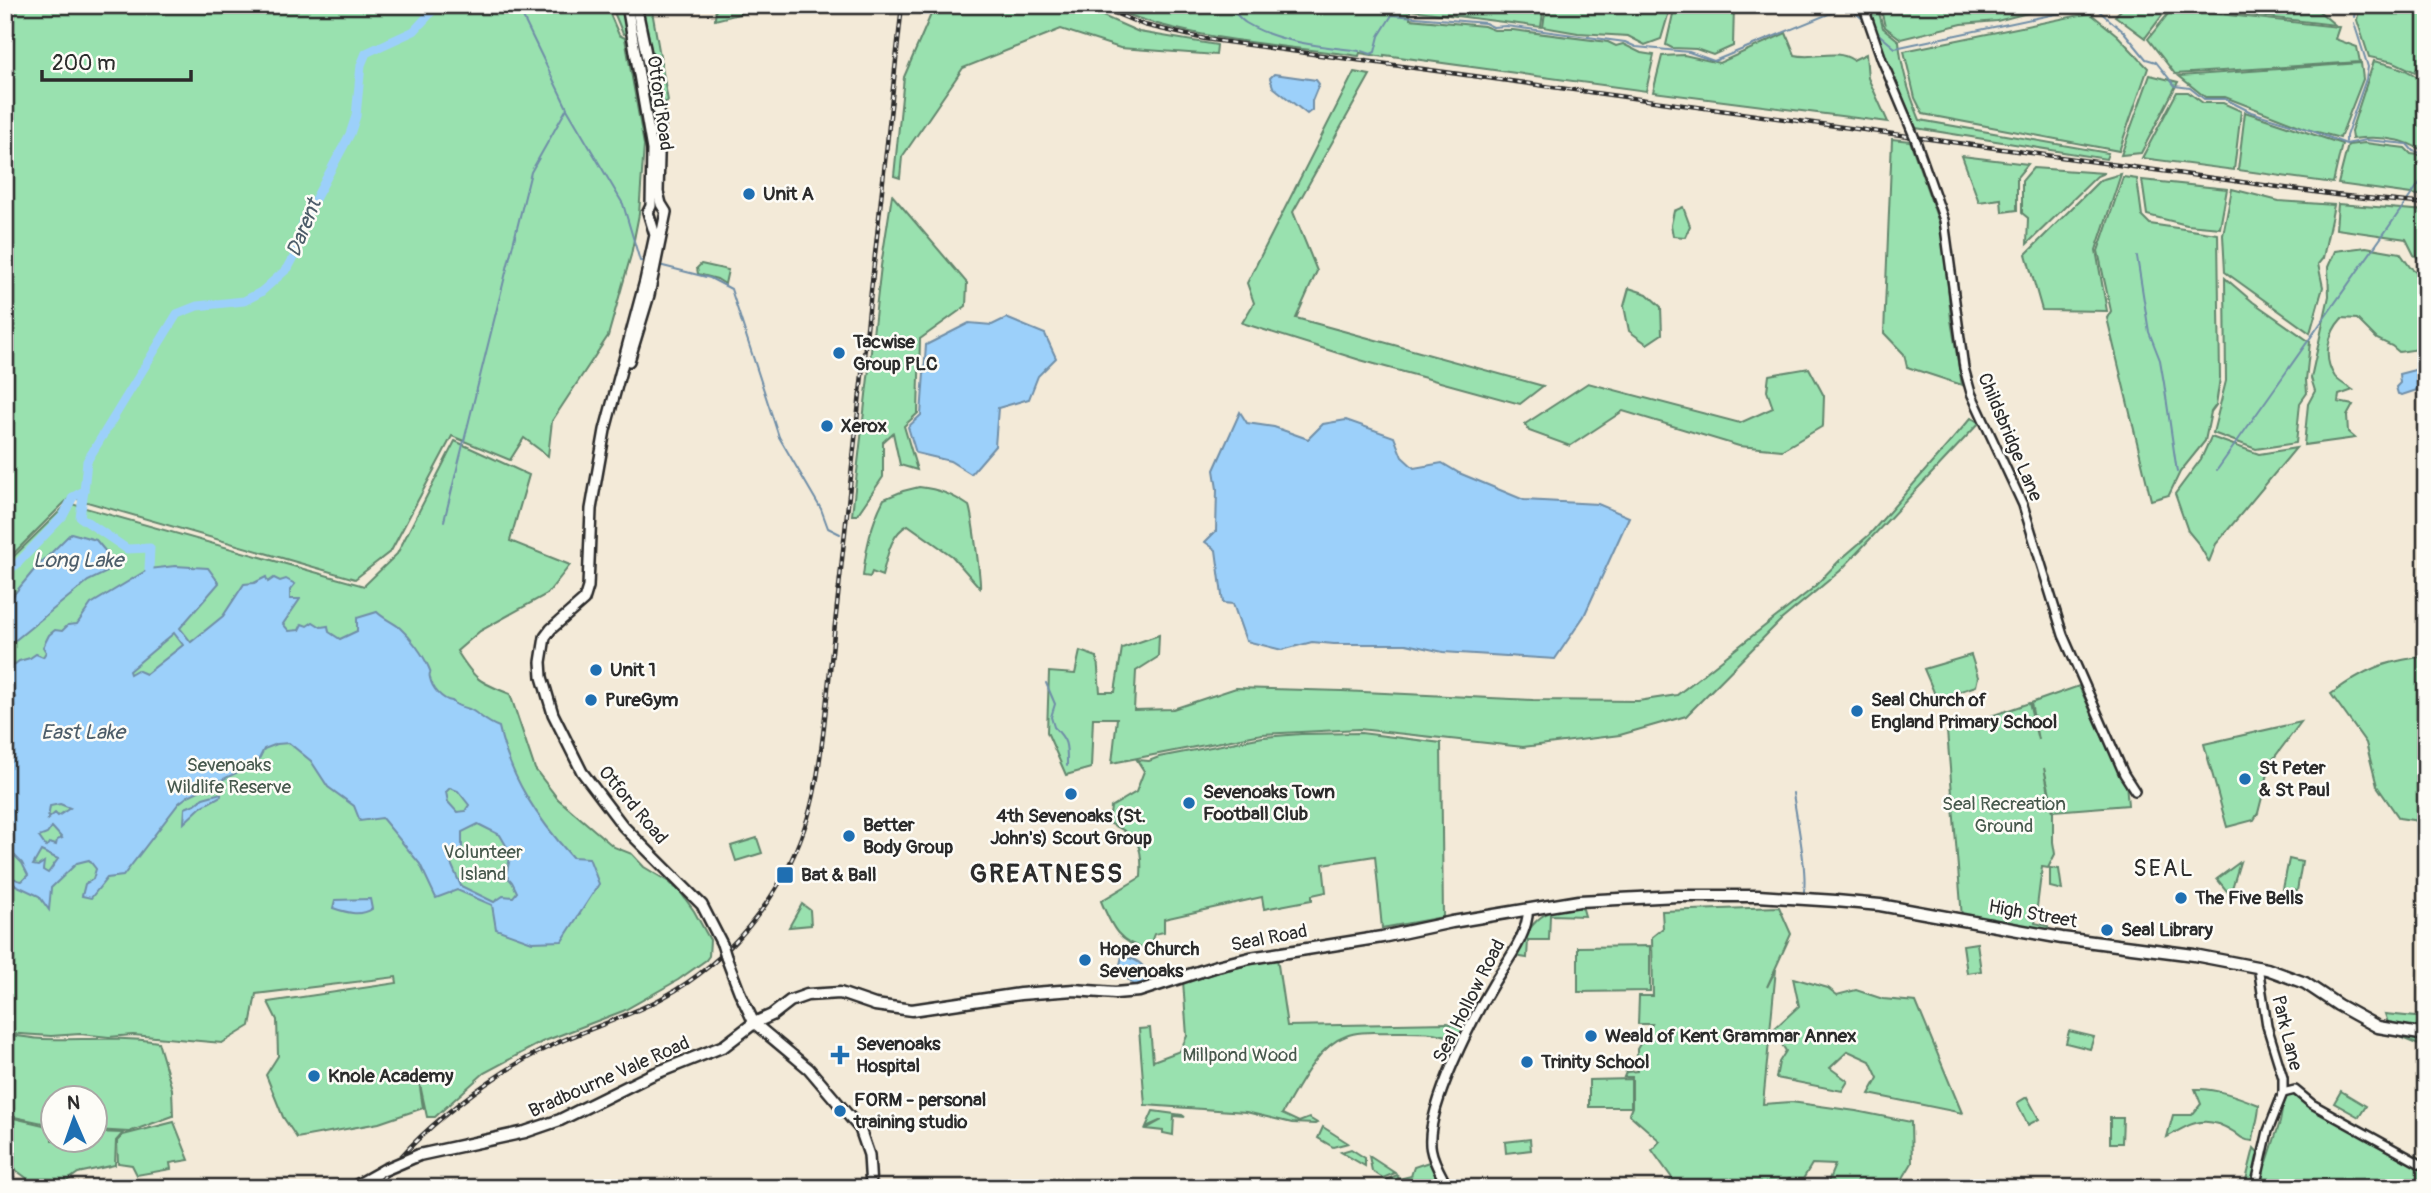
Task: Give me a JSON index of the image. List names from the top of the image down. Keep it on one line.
{"streets":{"highway":["High Street","Seal Road","Bradbourne Vale Road"],"main road":["Otford Road","Seal Hollow Road"],"street":["Childsbridge Lane","Park Lane"]},"crossings":[["Otford Road","Seal Road"],["Otford Road","Bradbourne Vale Road"],["High Street","Seal Road"],["High Street","Park Lane"],["Seal Road","Seal Hollow Road"],["Seal Road","Bradbourne Vale Road"]],"districts":["SEAL","GREATNESS"],"water":["Darent","Long Lake","East Lake"],"parks":["Sevenoaks Wildlife Reserve","Seal Recreation Ground","Volunteer Island","Millpond Wood"],"places":{"other":["Unit A","Tacwise Group PLC","Xerox","Unit 1","PureGym","Seal Church of England Primary School","St Peter & St Paul","4th Sevenoaks (St. John's) Scout Group","Sevenoaks Town Football Club","Better Body Group","The Five Bells","Seal Library","Hope Church Sevenoaks","Weald of Kent Grammar Annex","Trinity School","Knole Academy","FORM - personal training studio"],"transit":["Bat & Ball"],"health":["Sevenoaks Hospital"]},"scale_bar":"200 m","north":"top"}
